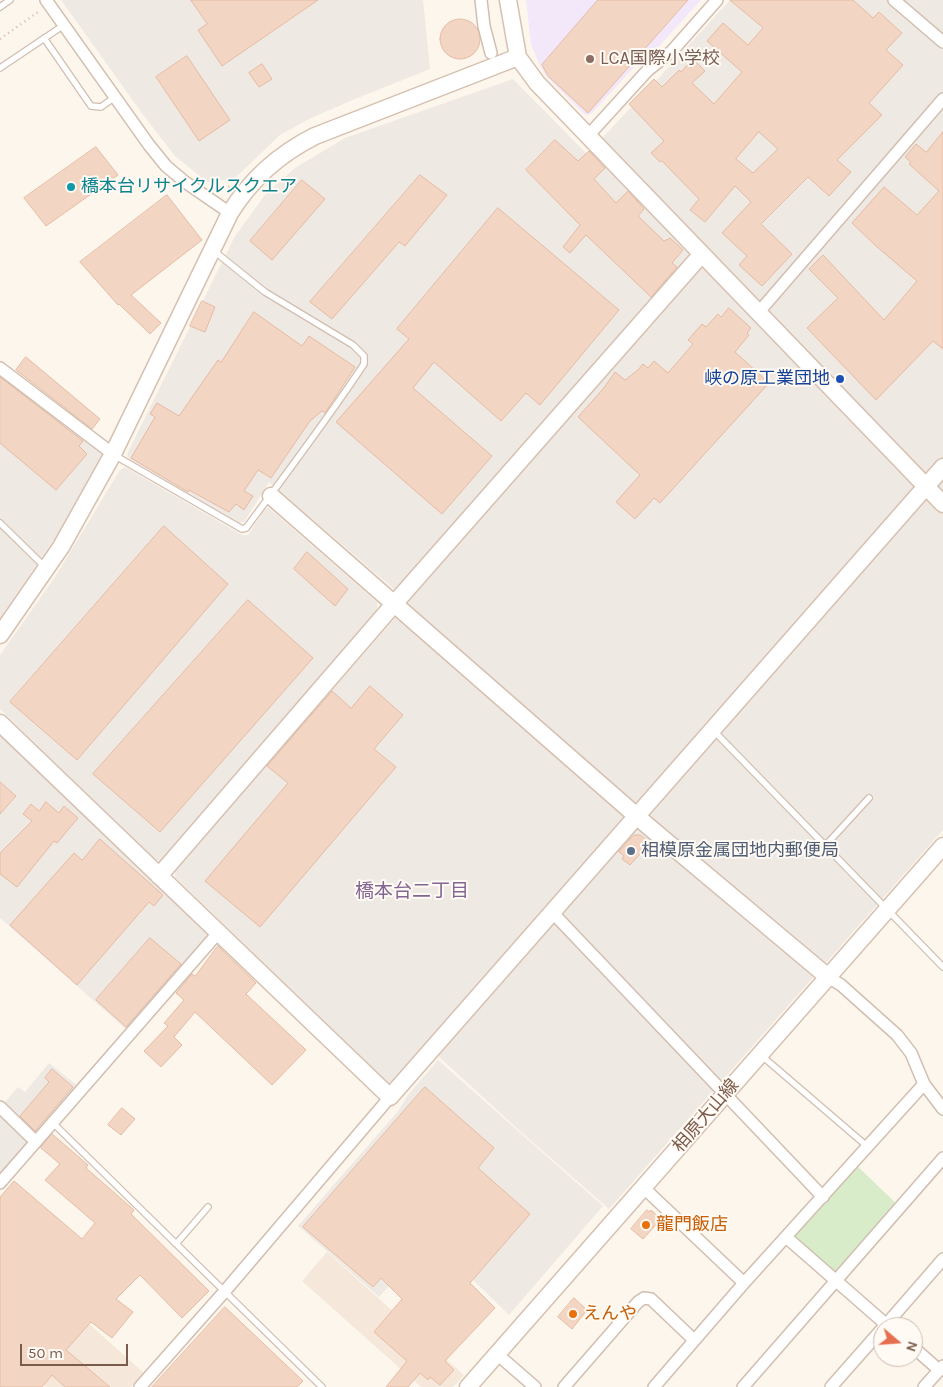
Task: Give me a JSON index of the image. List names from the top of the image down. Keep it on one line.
{"streets":{"street":["相原大山線"]},"districts":["橋本台二丁目"],"places":["LCA国際小学校","橋本台リサイクルスクエア","峡の原工業団地","相模原金属団地内郵便局","龍門飯店","えんや"],"scale_bar":"50 m","north":"right"}
